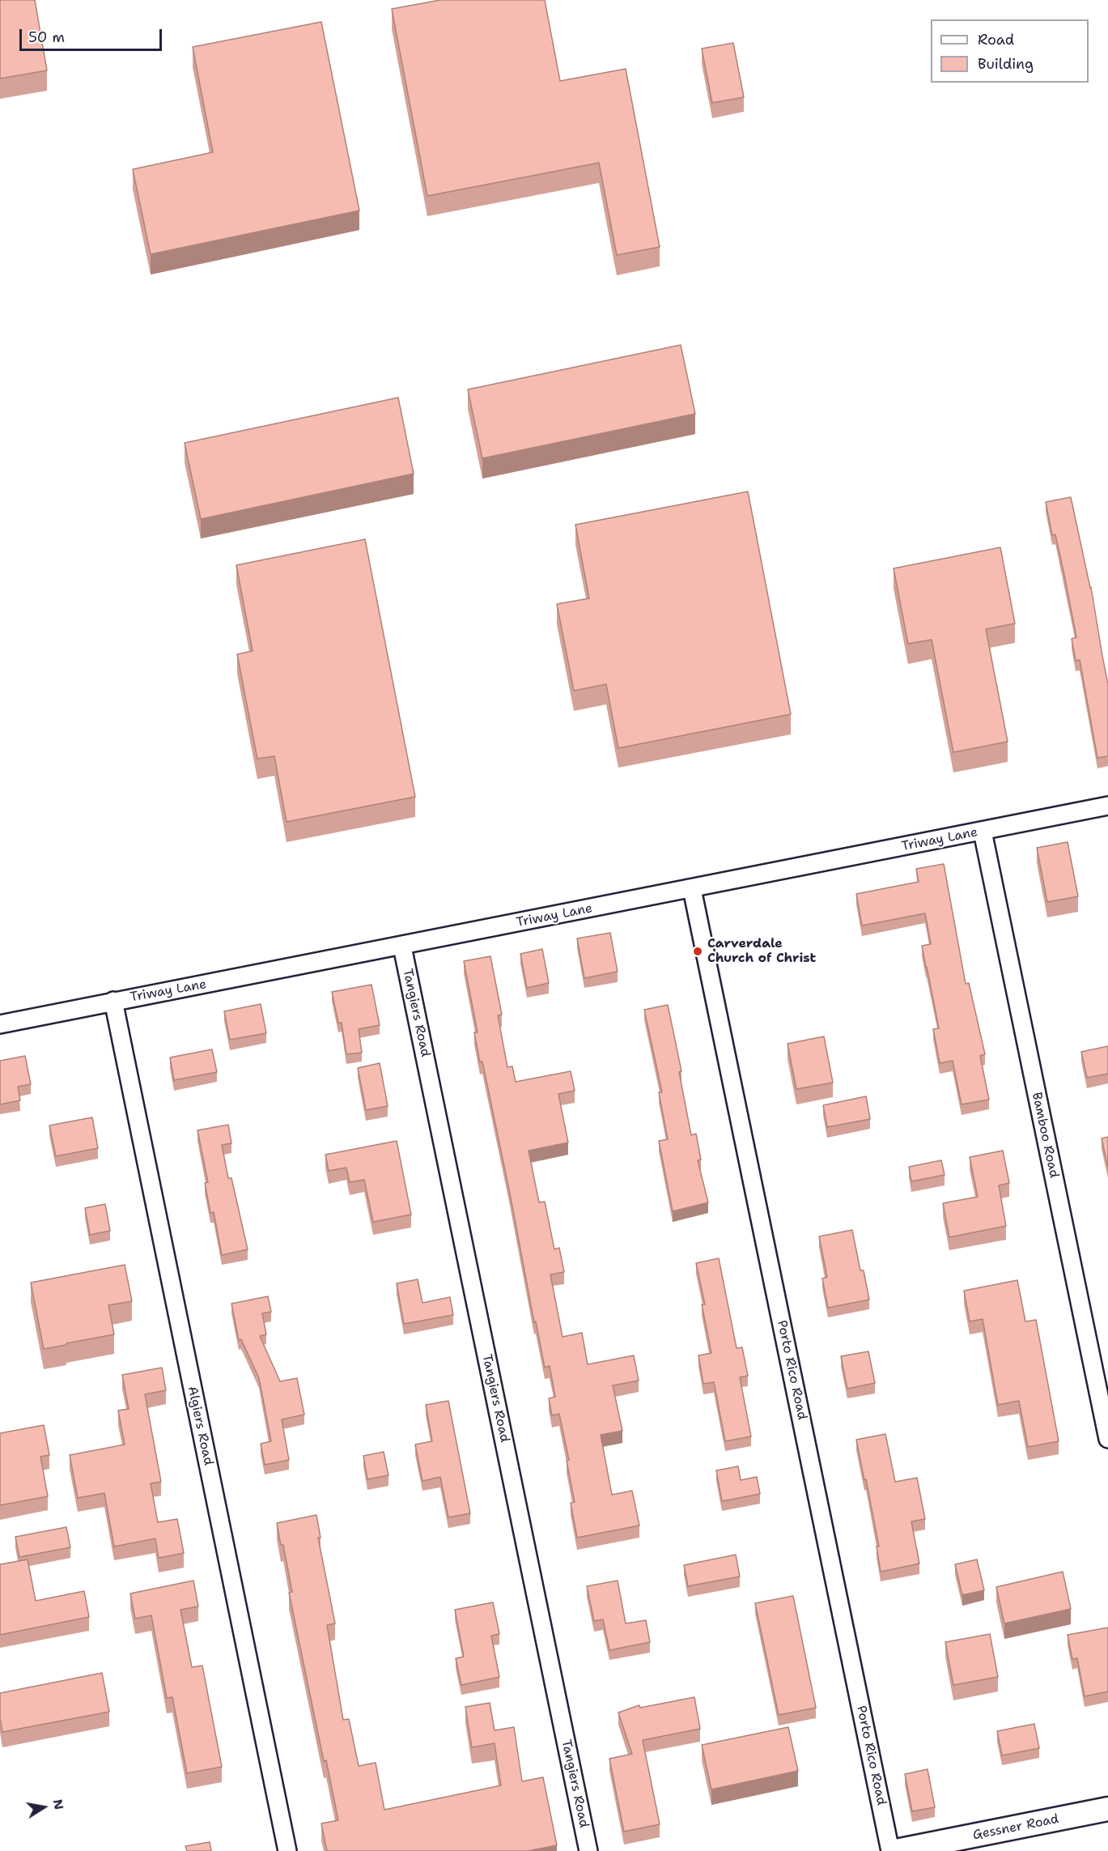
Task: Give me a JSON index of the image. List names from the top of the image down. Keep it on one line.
{"streets":{"main road":["Gessner Road"],"street":["Triway Lane","Tangiers Road","Bamboo Road","Porto Rico Road","Algiers Road"]},"crossings":[["Triway Lane","Tangiers Road"],["Triway Lane","Bamboo Road"],["Triway Lane","Porto Rico Road"],["Triway Lane","Algiers Road"]],"places":["Carverdale Church of Christ"],"legend":["Road","Building"],"scale_bar":"50 m","north":"right"}
